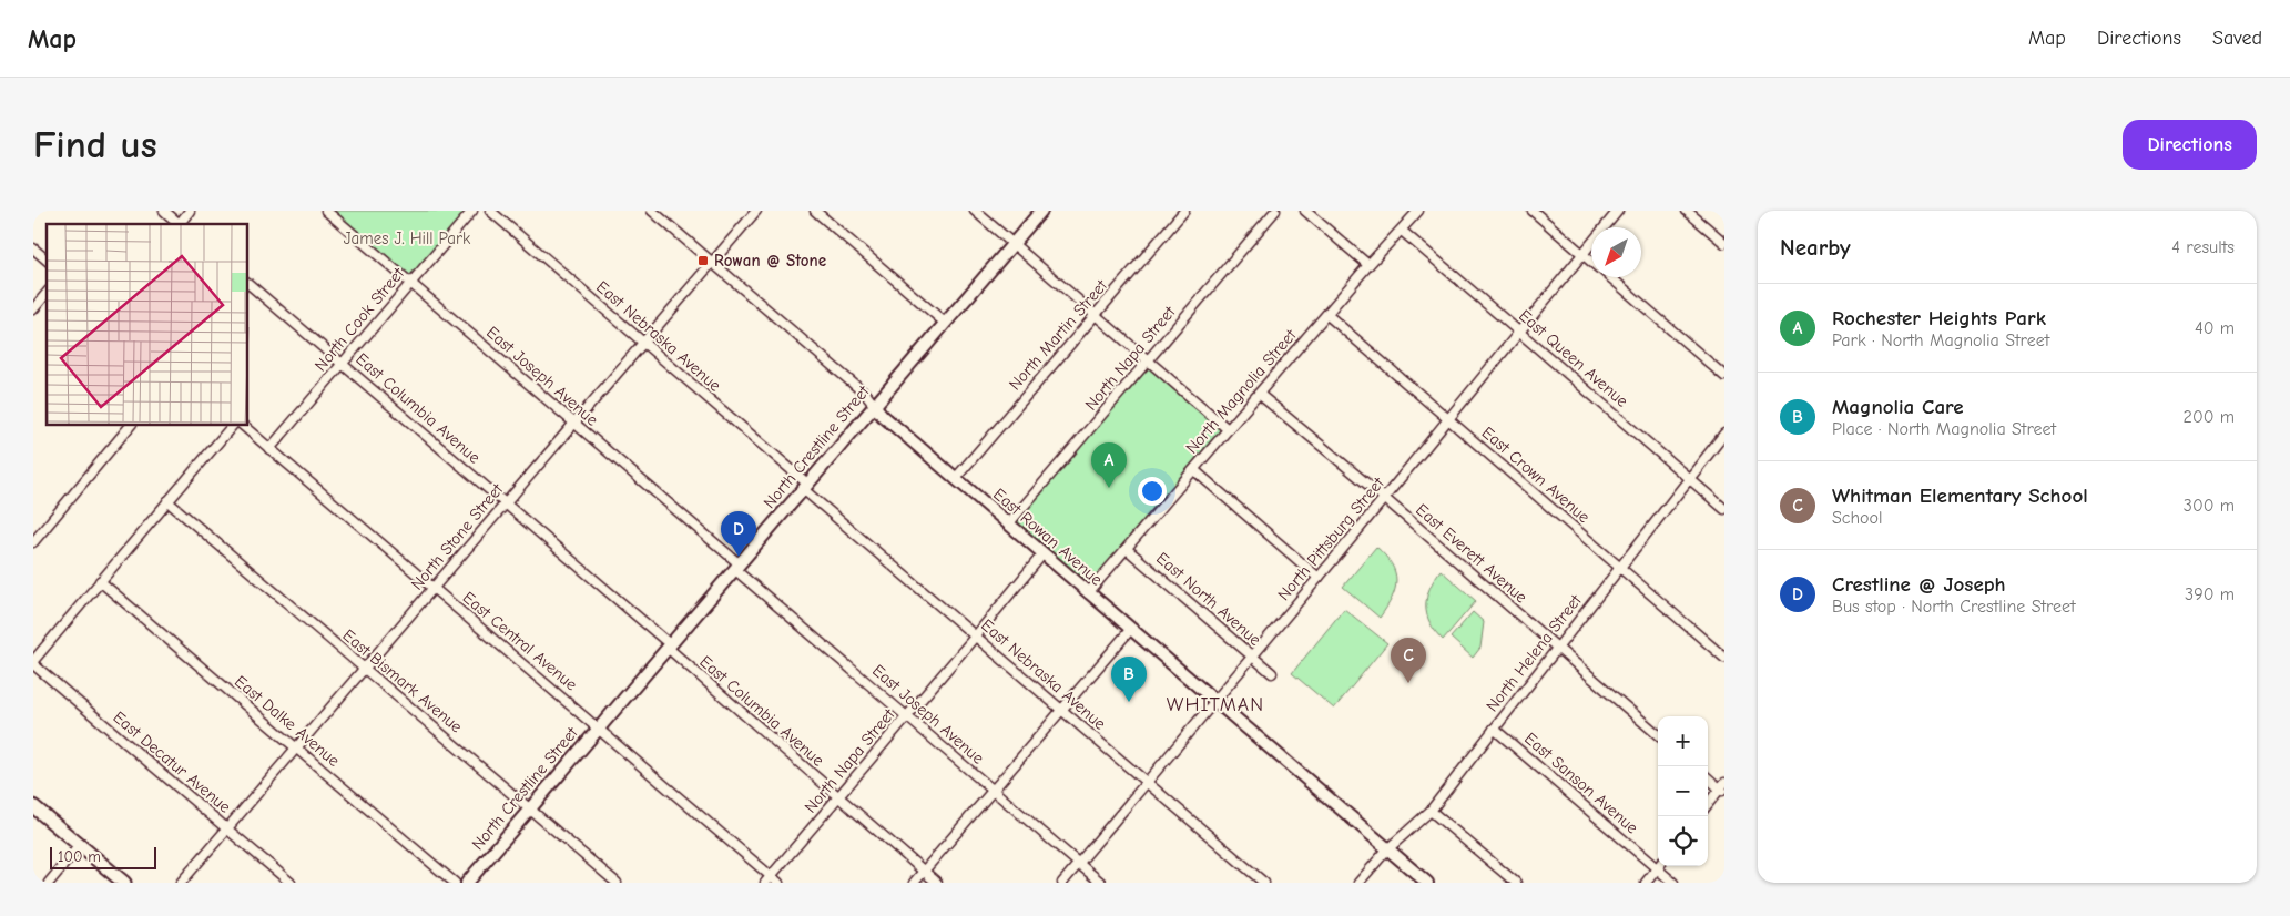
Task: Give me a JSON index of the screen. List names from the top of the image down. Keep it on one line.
{"streets":{"main road":["North Crestline Street","East Rowan Avenue"],"street":["North Cook Street","North Martin Street","East Nebraska Avenue","North Napa Street","East Queen Avenue","East Joseph Avenue","North Magnolia Street","East Columbia Avenue","East Crown Avenue","North Stone Street","North Pittsburg Street","East Everett Avenue","East North Avenue","East Central Avenue","North Helena Street","East Bismark Avenue","East Dalke Avenue","East Decatur Avenue","East Sanson Avenue"]},"crossings":[["North Cook Street","East Joseph Avenue"],["North Cook Street","East Columbia Avenue"],["North Cook Street","East Central Avenue"],["North Martin Street","East Rowan Avenue"],["East Nebraska Avenue","North Napa Street"],["East Nebraska Avenue","North Crestline Street"],["East Nebraska Avenue","North Stone Street"],["East Nebraska Avenue","North Pittsburg Street"],["North Napa Street","East Joseph Avenue"],["North Napa Street","East Columbia Avenue"],["North Napa Street","East Rowan Avenue"],["North Napa Street","East Central Avenue"],["East Queen Avenue","North Magnolia Street"],["East Queen Avenue","North Pittsburg Street"],["East Queen Avenue","North Helena Street"],["East Joseph Avenue","North Crestline Street"],["East Joseph Avenue","North Stone Street"],["East Joseph Avenue","North Pittsburg Street"],["North Magnolia Street","East Crown Avenue"],["North Magnolia Street","East Rowan Avenue"],["North Magnolia Street","East Everett Avenue"],["North Magnolia Street","East North Avenue"],["East Columbia Avenue","North Crestline Street"],["East Columbia Avenue","North Stone Street"],["North Crestline Street","East Rowan Avenue"],["North Crestline Street","East Central Avenue"],["North Crestline Street","East Bismark Avenue"],["East Crown Avenue","North Pittsburg Street"],["East Crown Avenue","North Helena Street"],["North Stone Street","East Rowan Avenue"],["North Stone Street","East Central Avenue"],["North Stone Street","East Bismark Avenue"],["North Stone Street","East Dalke Avenue"],["North Stone Street","East Decatur Avenue"],["East Rowan Avenue","North Pittsburg Street"],["East Rowan Avenue","North Helena Street"],["North Pittsburg Street","East Everett Avenue"],["North Pittsburg Street","East North Avenue"],["East Everett Avenue","North Helena Street"],["North Helena Street","East Sanson Avenue"]],"districts":["WHITMAN"],"parks":["James J. Hill Park"],"places":{"transit":["Rowan @ Stone"]},"scale_bar":"100 m","north":"bottom left","page":{"header":"Map","nav":["Map","Directions","Saved"],"buttons":"Directions","title":"Find us","heading":["Nearby","4 results"],"list":[{"mark":"A","name":"Rochester Heights Park","note":"Park · North Magnolia Street","value":"40 m"},{"mark":"B","name":"Magnolia Care","note":"Place · North Magnolia Street","value":"200 m"},{"mark":"C","name":"Whitman Elementary School","note":"School","value":"300 m"},{"mark":"D","name":"Crestline @ Joseph","note":"Bus stop · North Crestline Street","value":"390 m"}],"pins":["A","D","C","B"],"map_buttons":["+","−"],"scale":"100 m"}}
